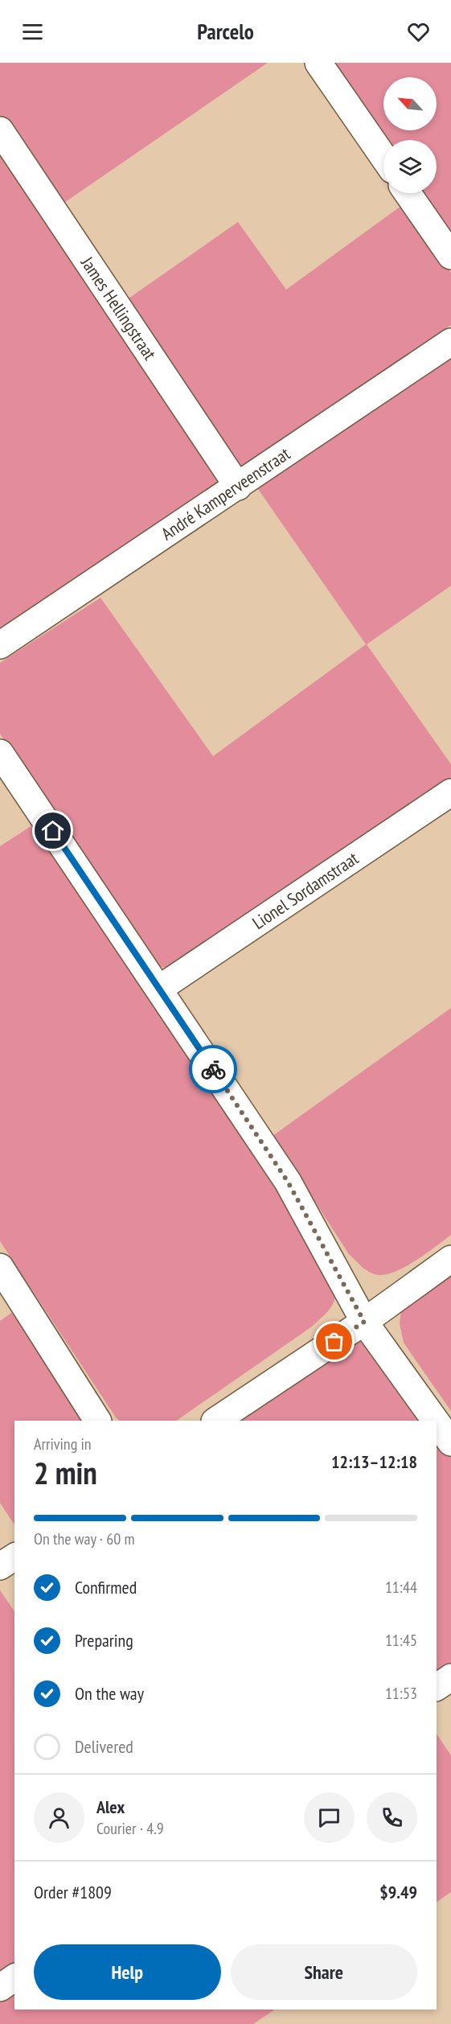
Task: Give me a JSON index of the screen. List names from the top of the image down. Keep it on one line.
{"streets":{"street":["James Hellingstraat","André Kamperveenstraat","Lionel Sordamstraat"]},"crossings":[["James Hellingstraat","André Kamperveenstraat"]],"north":"top left","page":{"header":"Parcelo","heading":["2 min","Arriving in","12:13–12:18"],"panel":["Alex","Courier · 4.9","Order #1809","$9.49"],"bar":"On the way · 60 m","list":[["Confirmed","11:44"],["Preparing","11:45"],["On the way","11:53"],"Delivered"],"buttons":["Help","Share"]}}
